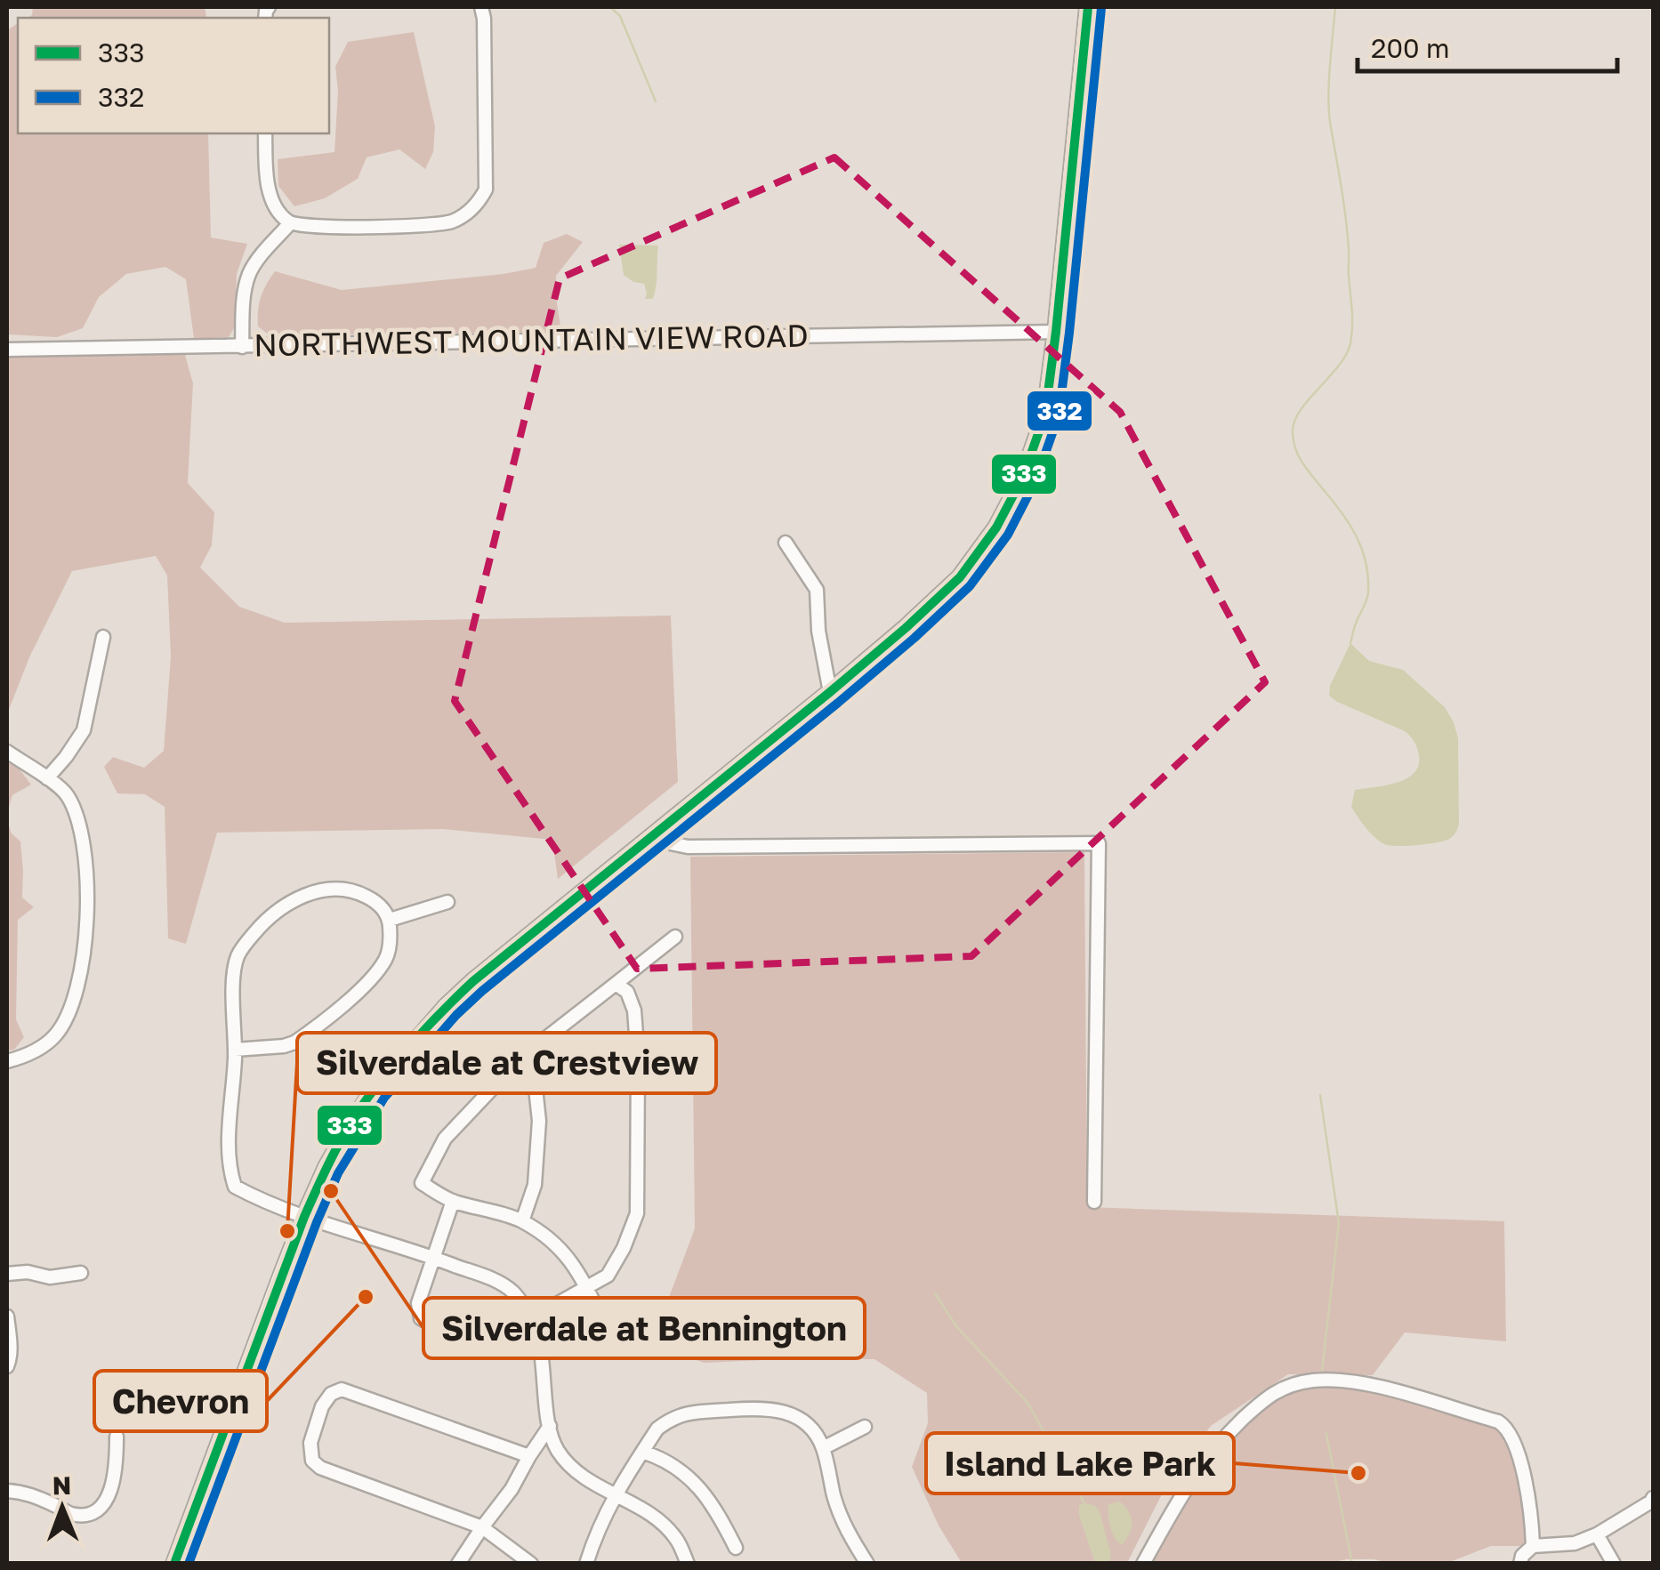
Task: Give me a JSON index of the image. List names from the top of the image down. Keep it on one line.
{"streets":{"street":["NORTHWEST MOUNTAIN VIEW ROAD"]},"places":["Silverdale at Bennington","Silverdale at Crestview","Chevron","Island Lake Park"],"lines":["transit line 333","transit line 332"],"legend":["333","332"],"scale_bar":"200 m","north":"top"}
